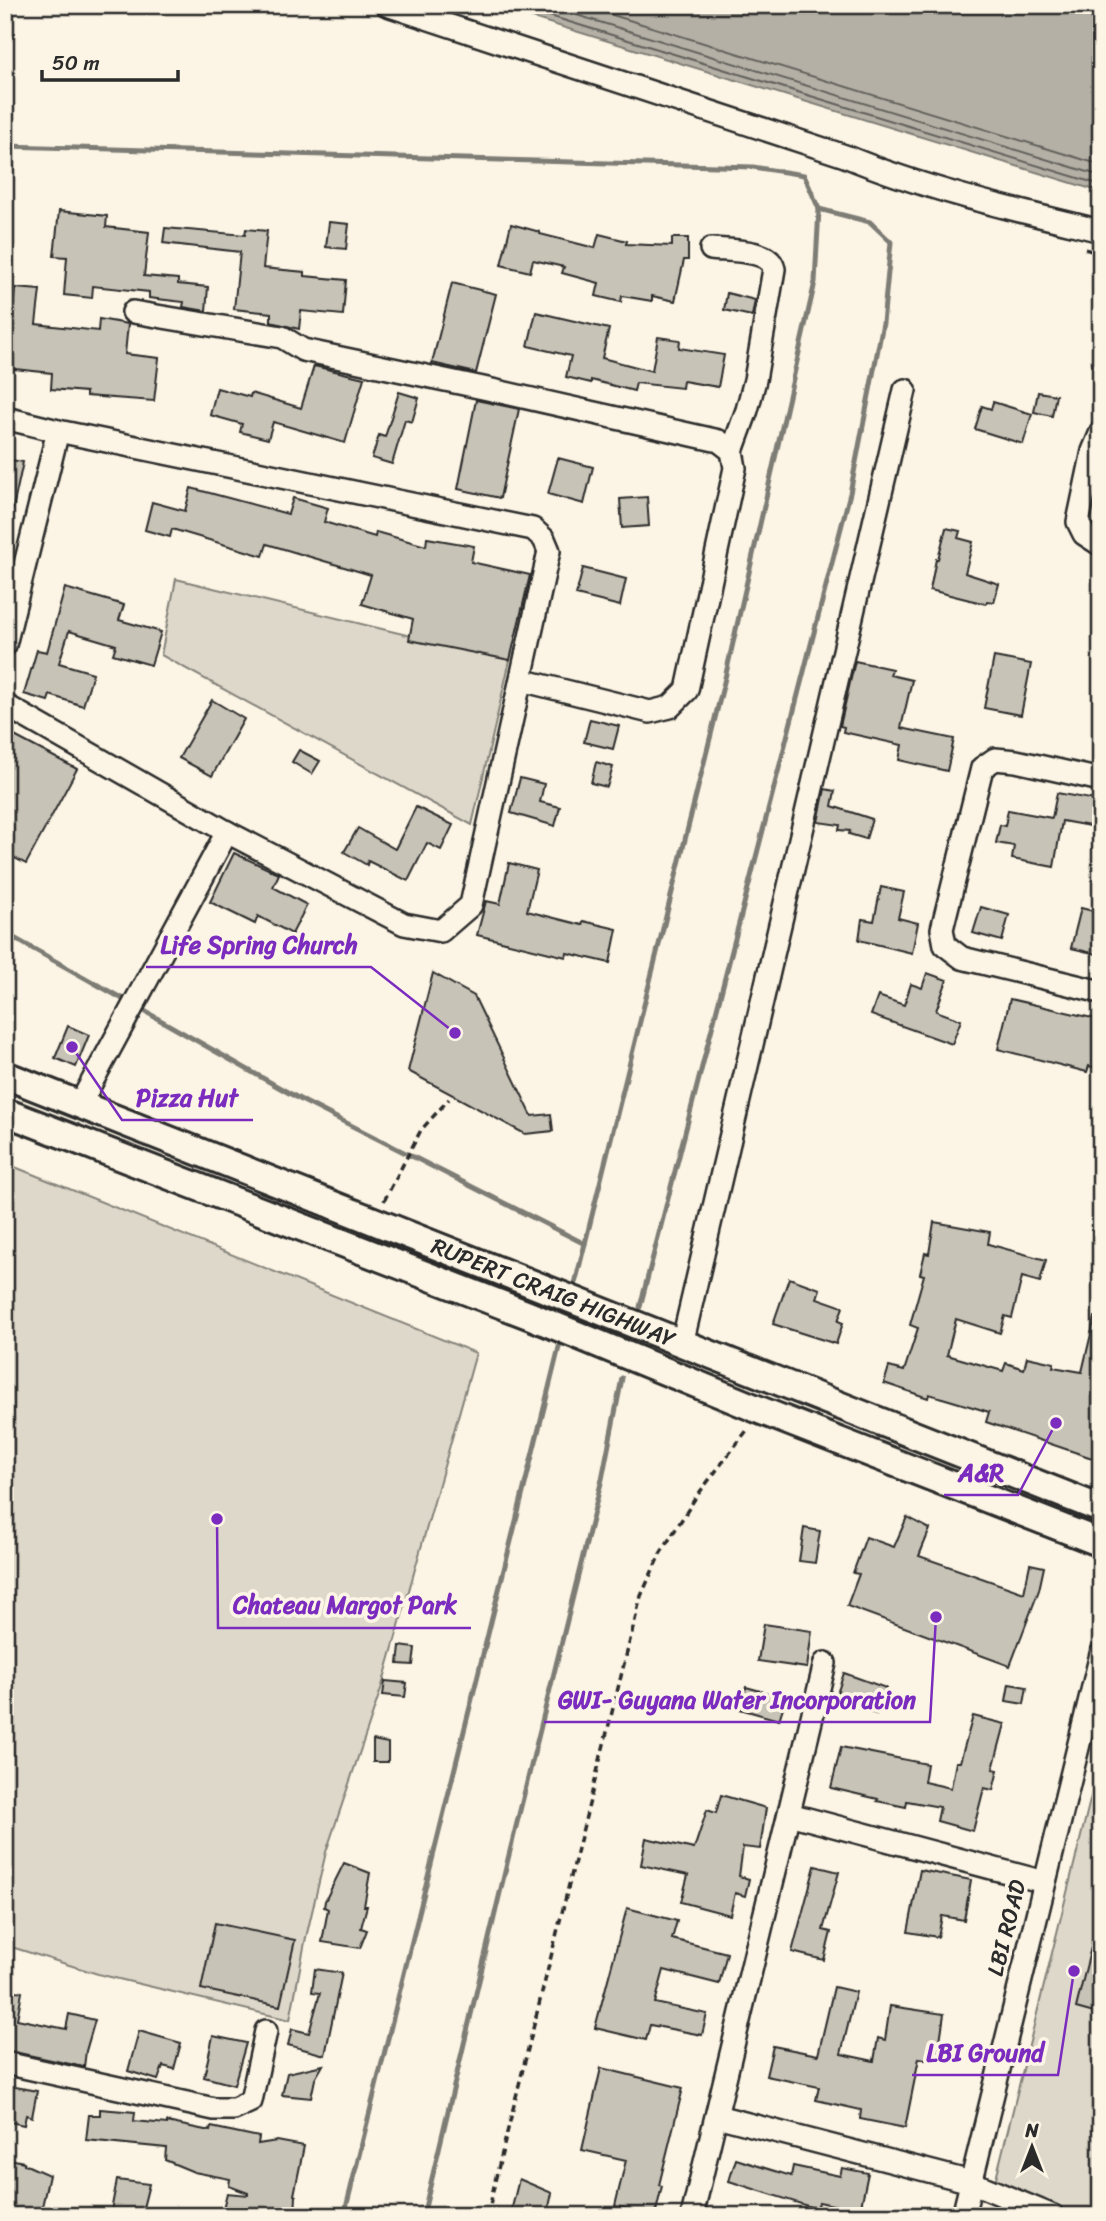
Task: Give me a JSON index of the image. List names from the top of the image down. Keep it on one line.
{"streets":{"main road":["RUPERT CRAIG HIGHWAY"],"street":["LBI ROAD"]},"places":["Life Spring Church","Pizza Hut","A&R","Chateau Margot Park","GWI- Guyana Water Incorporation","LBI Ground"],"scale_bar":"50 m","north":"top"}
